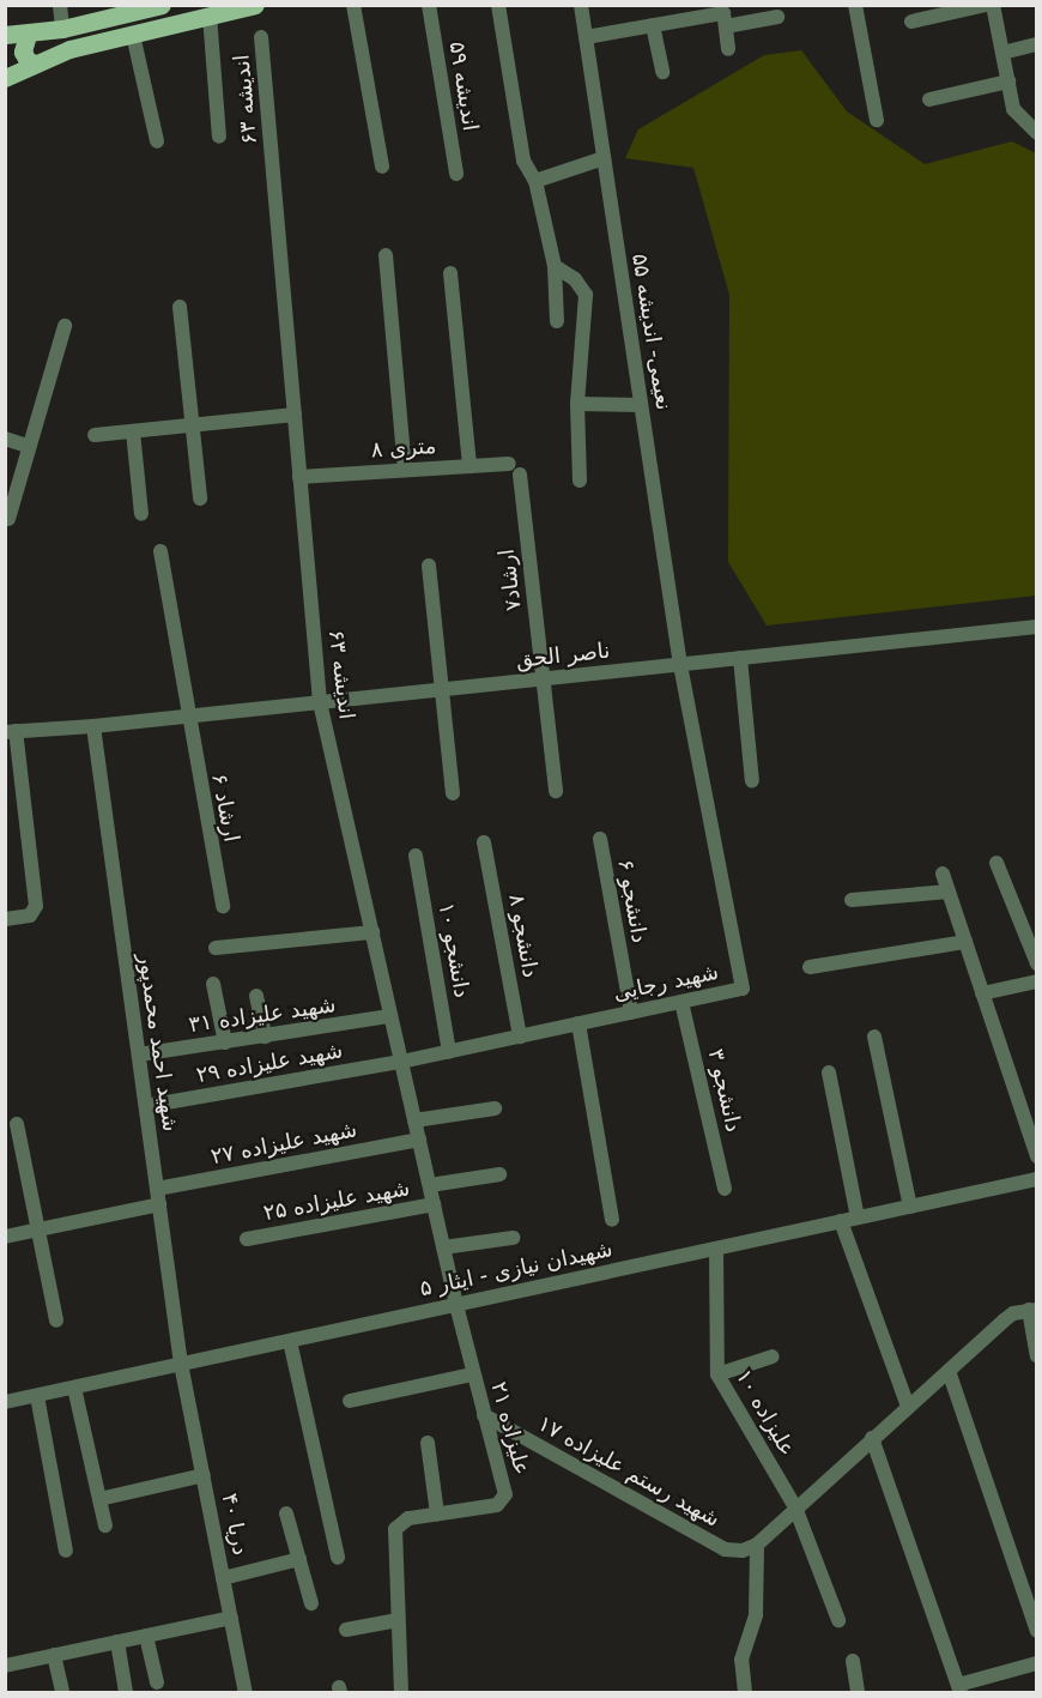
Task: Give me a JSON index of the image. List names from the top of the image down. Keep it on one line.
{"streets":{"street":["اندیشه ۵۹","اندیشه ۶۳","نعیمی- اندیشه ۵۵","۸ متری","ارشاد۷","ناصر الحق","ارشاد ۶","دانشجو ۶","دانشجو ۸","دانشجو ۱۰","شهید رجایی","شهید علیزاده ۳۱","شهید احمد محمدپور","شهید علیزاده ۲۹","دانشجو ۳","شهید علیزاده ۲۷","شهید علیزاده ۲۵","شهیدان نیازی - ایثار ۵","علیزاده ۱۰","علیزاده ۲۱","۱۷ شهید رستم علیزاده","دریا ۴۰"]},"crossings":[["اندیشه ۶۳","۸ متری"],["اندیشه ۶۳","ناصر الحق"],["اندیشه ۶۳","شهید رجایی"],["اندیشه ۶۳","شهید علیزاده ۳۱"],["اندیشه ۶۳","شهید علیزاده ۲۹"],["اندیشه ۶۳","شهید علیزاده ۲۷"],["اندیشه ۶۳","شهید علیزاده ۲۵"],["اندیشه ۶۳","شهیدان نیازی - ایثار ۵"],["اندیشه ۶۳","علیزاده ۲۱"],["نعیمی- اندیشه ۵۵","ناصر الحق"],["نعیمی- اندیشه ۵۵","شهید رجایی"],["۸ متری","ارشاد۷"],["ارشاد۷","ناصر الحق"],["ناصر الحق","ارشاد ۶"],["ناصر الحق","شهید رجایی"],["ناصر الحق","شهید احمد محمدپور"],["دانشجو ۶","شهید رجایی"],["دانشجو ۸","شهید رجایی"],["دانشجو ۱۰","شهید رجایی"],["شهید رجایی","شهید علیزاده ۲۹"],["شهید رجایی","دانشجو ۳"],["شهید علیزاده ۳۱","شهید احمد محمدپور"],["شهید احمد محمدپور","شهید علیزاده ۲۹"],["شهید احمد محمدپور","شهید علیزاده ۲۷"],["شهید احمد محمدپور","شهیدان نیازی - ایثار ۵"],["شهید احمد محمدپور","دریا ۴۰"],["شهیدان نیازی - ایثار ۵","علیزاده ۱۰"],["شهیدان نیازی - ایثار ۵","علیزاده ۲۱"],["شهیدان نیازی - ایثار ۵","دریا ۴۰"],["علیزاده ۲۱","۱۷ شهید رستم علیزاده"]]}
